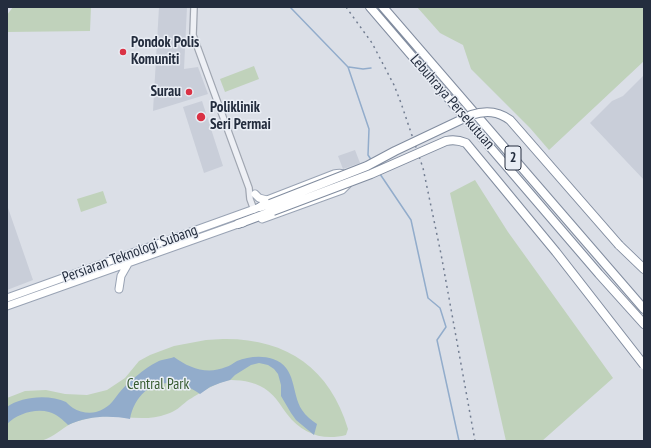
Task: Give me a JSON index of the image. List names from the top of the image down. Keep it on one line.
{"streets":{"highway":["Lebuhraya Persekutuan","2"],"main road":["Persiaran Teknologi Subang"]},"parks":["Central Park"],"places":["Pondok Polis Komuniti","Surau","Poliklinik Seri Permai"]}
